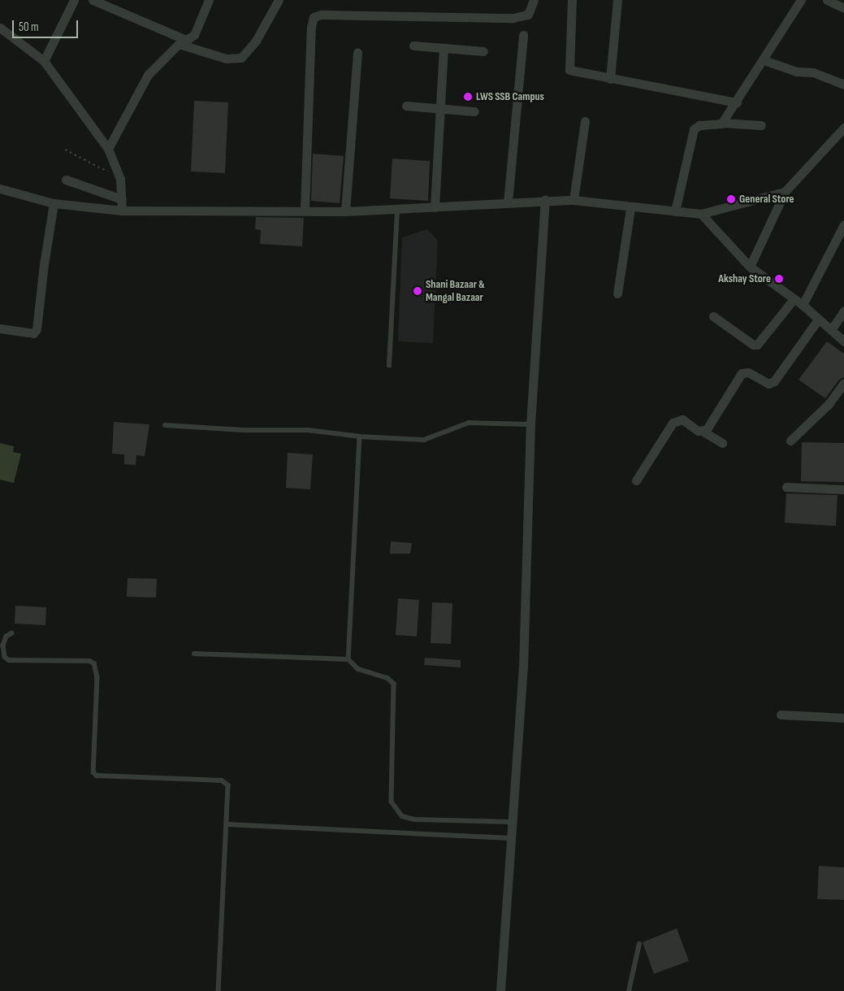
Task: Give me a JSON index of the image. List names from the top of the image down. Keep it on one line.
{"places":["LWS SSB Campus","General Store","Akshay Store","Shani Bazaar & Mangal Bazaar"],"scale_bar":"50 m"}
